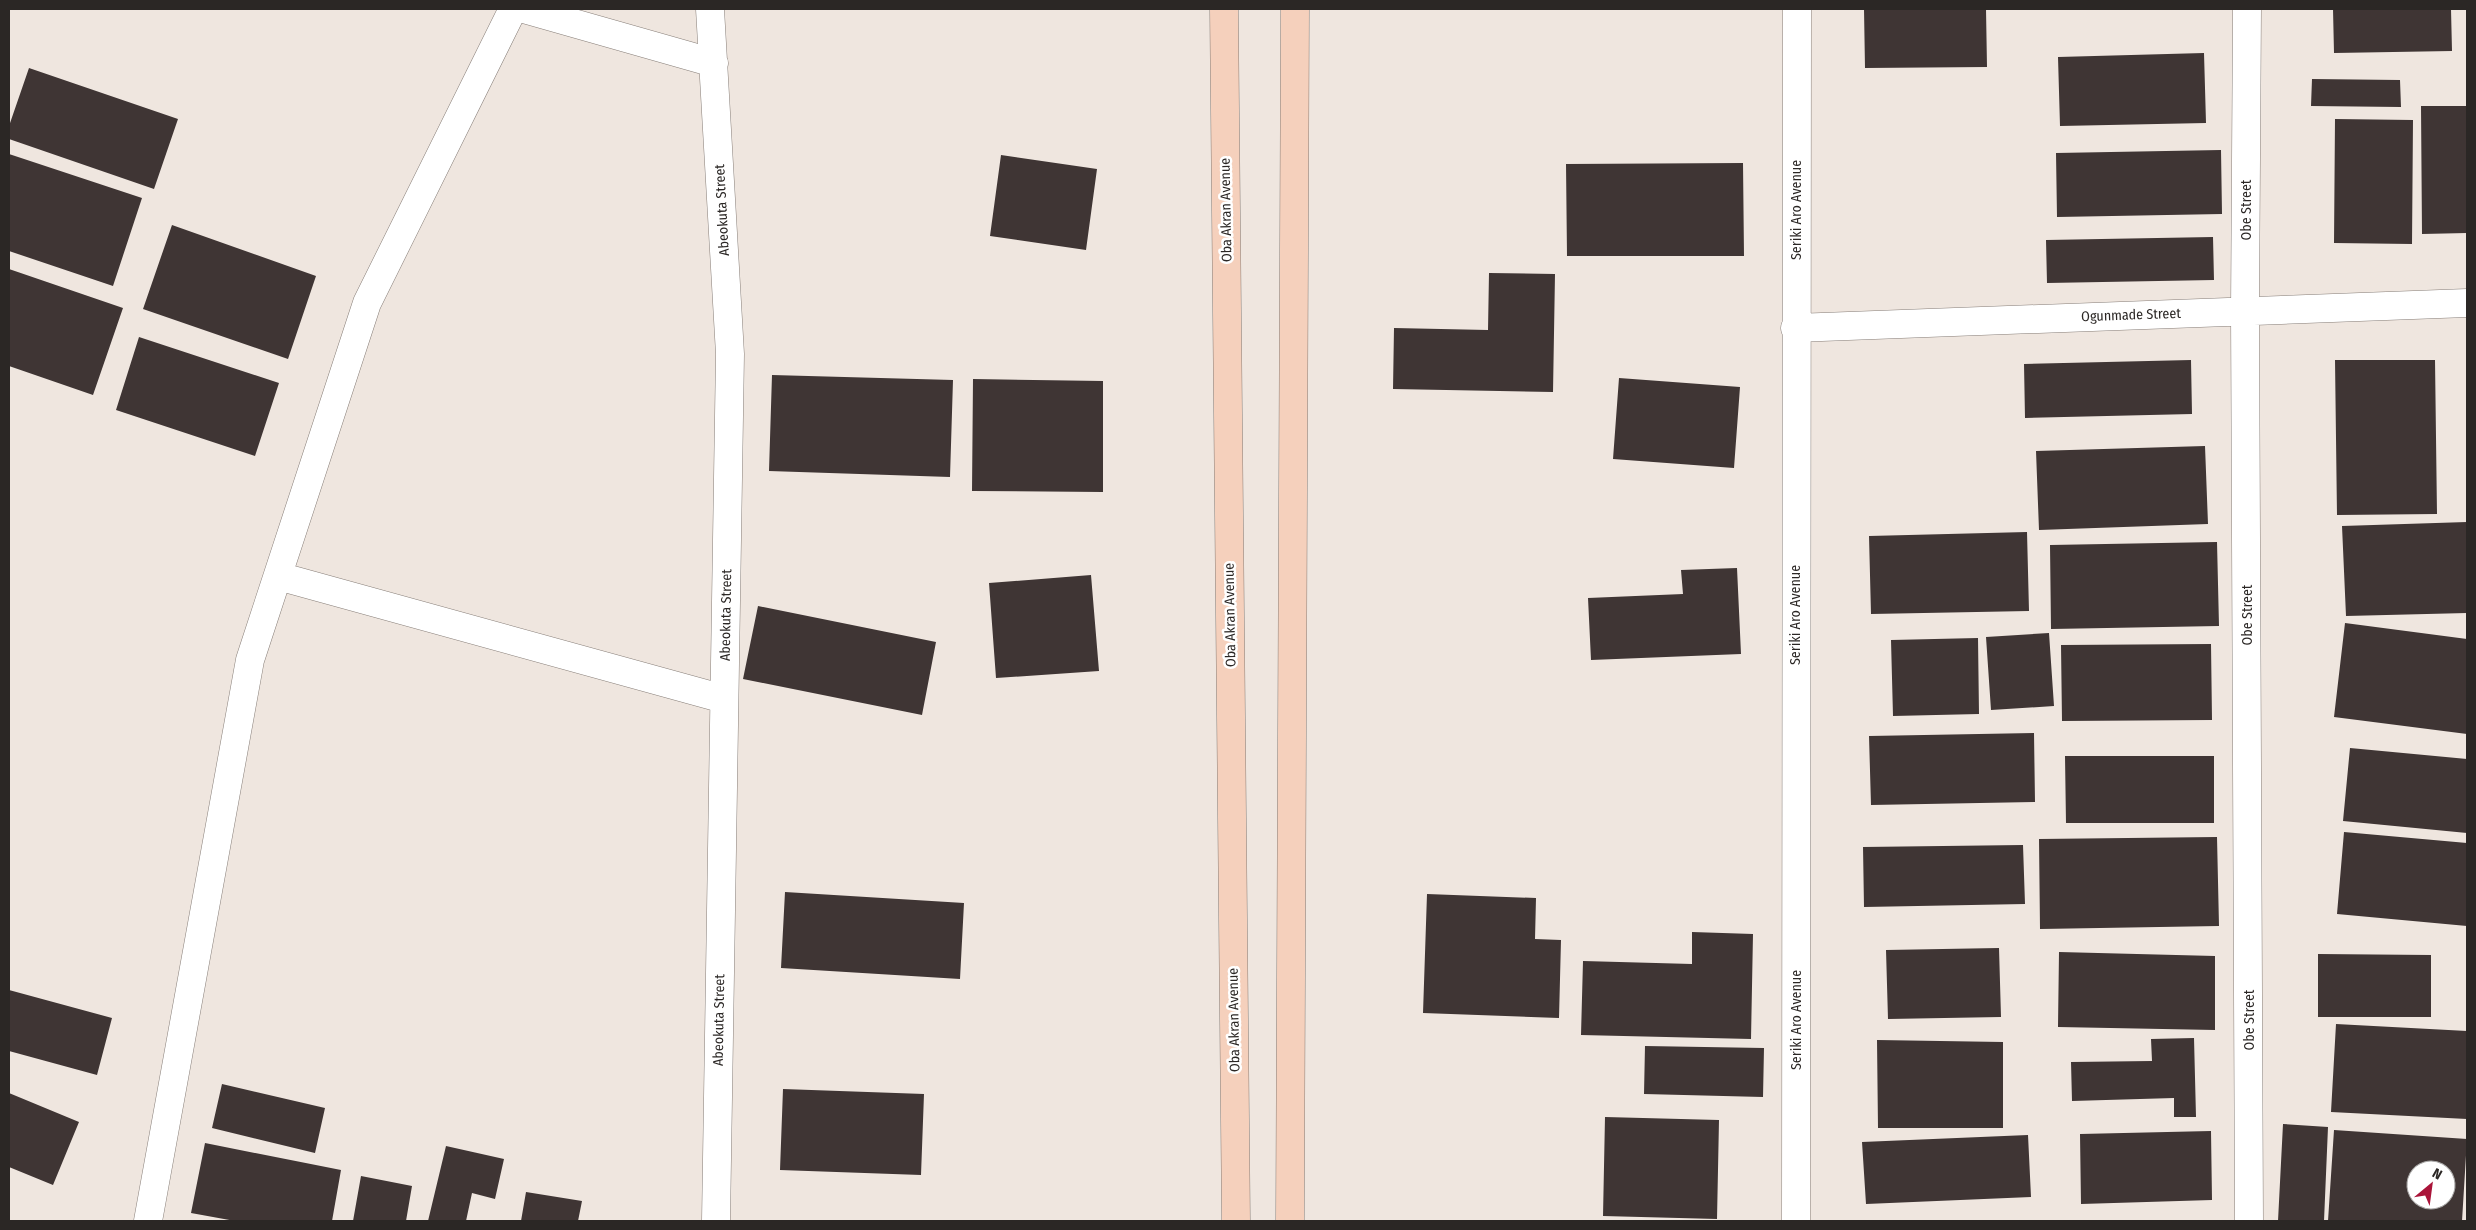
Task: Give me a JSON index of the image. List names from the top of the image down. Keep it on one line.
{"streets":{"main road":["Oba Akran Avenue"],"street":["Abeokuta Street","Seriki Aro Avenue","Obe Street","Ogunmade Street"]},"crossings":[["Seriki Aro Avenue","Ogunmade Street"],["Obe Street","Ogunmade Street"]],"north":"top right"}
